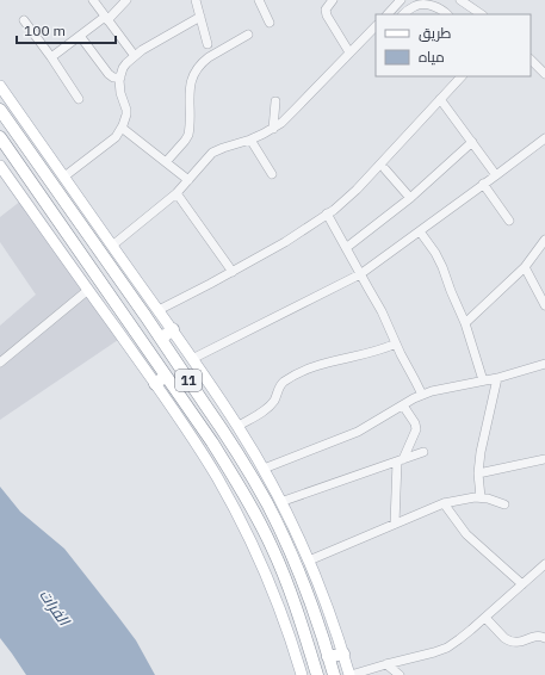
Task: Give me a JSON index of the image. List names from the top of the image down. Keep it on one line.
{"streets":{"highway":["11"]},"water":["الفرات"],"legend":["طريق","مياه"],"scale_bar":"100 m"}
